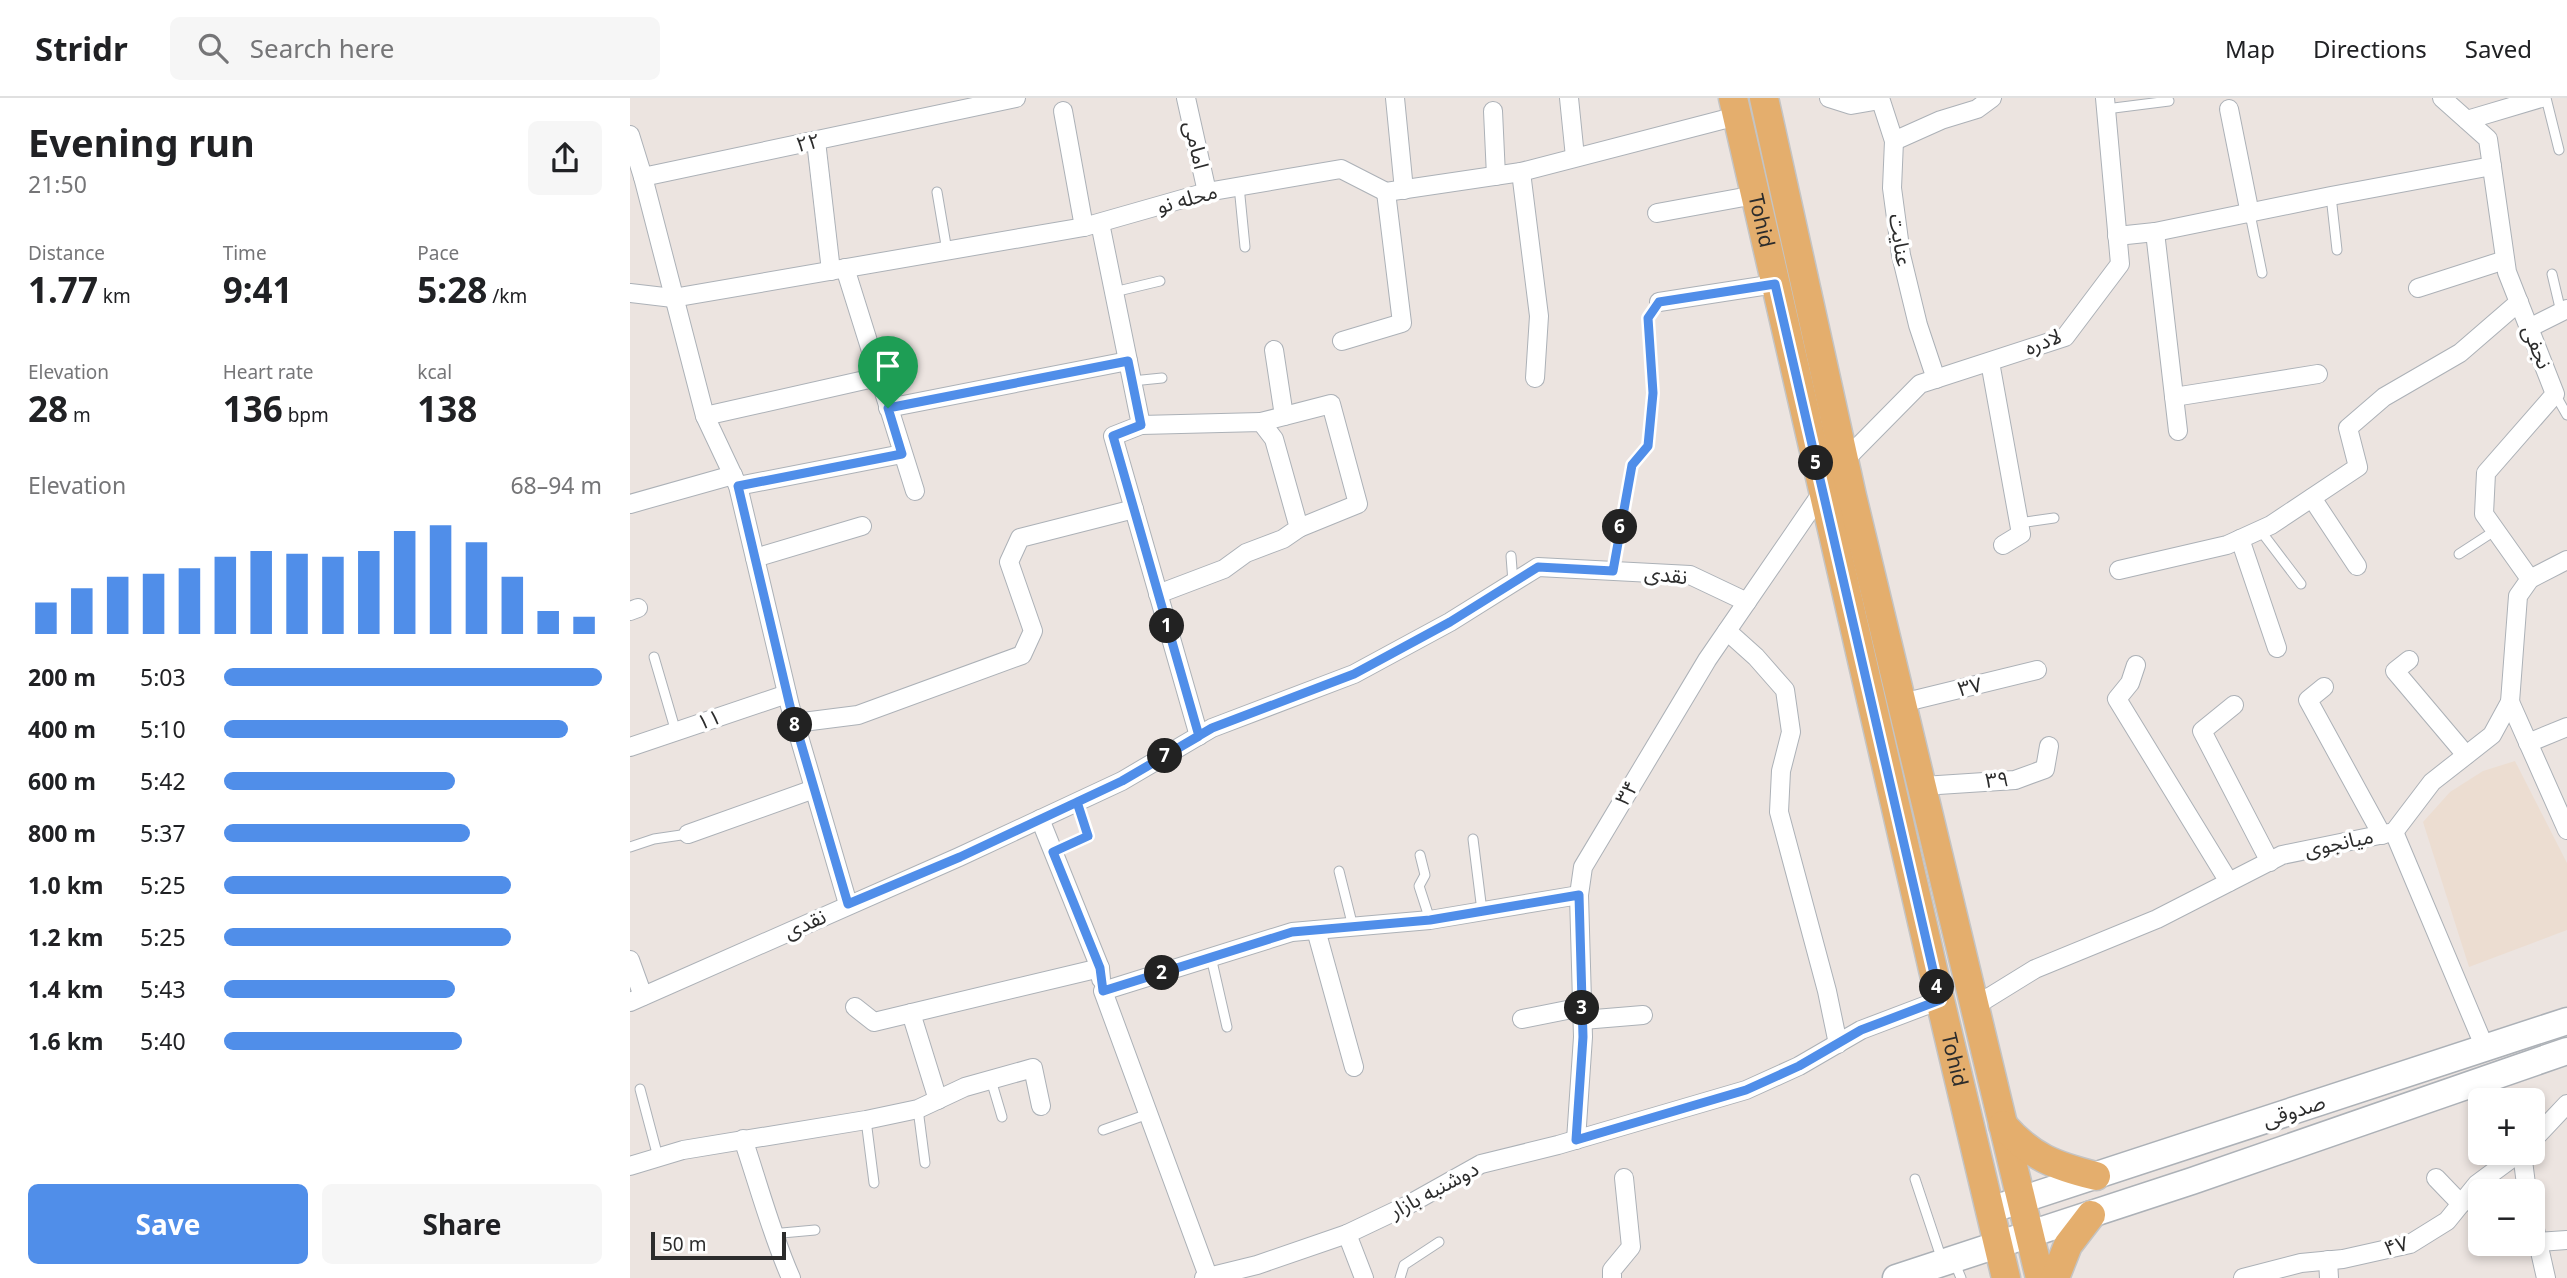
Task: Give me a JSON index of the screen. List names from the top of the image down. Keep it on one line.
{"streets":{"main road":["Tohid","صدوقی"],"street":["۲۲","امامی","محله نو","عنایت","لادره","نجفی","نقدی","۳۷","۱۱","۳۹","۳۴","میانجوی","دوشنبه بازار","۴۷"]},"crossings":[["امامی","محله نو"],["Tohid","لادره"],["Tohid","۳۷"],["Tohid","۳۹"],["Tohid","۳۴"],["Tohid","میانجوی"],["Tohid","صدوقی"],["Tohid","دوشنبه بازار"],["عنایت","لادره"],["نجفی","میانجوی"],["نقدی","۳۴"],["۳۴","دوشنبه بازار"]],"scale_bar":"50 m","page":{"header":"Stridr","search":"Search here","nav":["Map","Directions","Saved"],"heading":["Evening run","21:50"],"stats":[["Distance","1.77 km"],["Time","9:41"],["Pace","5:28 /km"],["Elevation","28 m"],["Heart rate","136 bpm"],["kcal","138"]],"pins":["5","6","1","8","7","2","4","3"],"chart":["Elevation","68–94 m"],"list":[{"name":"200 m","note":"5:03"},{"name":"400 m","note":"5:10"},{"name":"600 m","note":"5:42"},{"name":"800 m","note":"5:37"},{"name":"1.0 km","note":"5:25"},{"name":"1.2 km","note":"5:25"},{"name":"1.4 km","note":"5:43"},{"name":"1.6 km","note":"5:40"}],"map_buttons":["+","−"],"buttons":["Save","Share"],"scale":"50 m"}}
